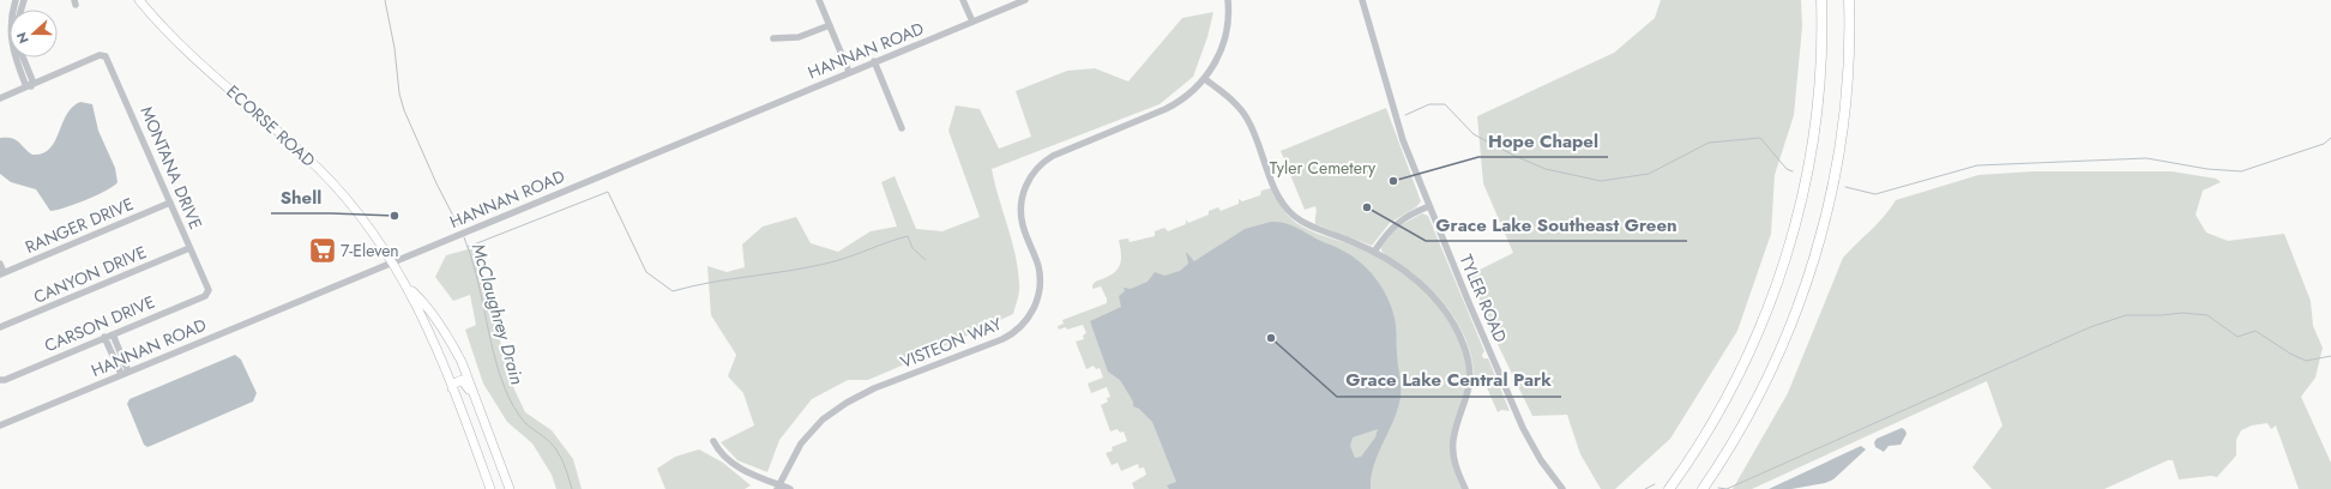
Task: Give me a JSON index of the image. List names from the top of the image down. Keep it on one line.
{"streets":{"main road":["ECORSE ROAD"],"street":["HANNAN ROAD","MONTANA DRIVE","RANGER DRIVE","CANYON DRIVE","TYLER ROAD","CARSON DRIVE","VISTEON WAY"]},"crossings":[["HANNAN ROAD","ECORSE ROAD"],["MONTANA DRIVE","RANGER DRIVE"],["MONTANA DRIVE","CANYON DRIVE"],["MONTANA DRIVE","CARSON DRIVE"]],"water":["McClaughrey Drain"],"parks":["Tyler Cemetery"],"places":{"other":["Hope Chapel","Grace Lake Southeast Green","Shell","Grace Lake Central Park"],"supermarket":["7-Eleven"]},"north":"left"}
